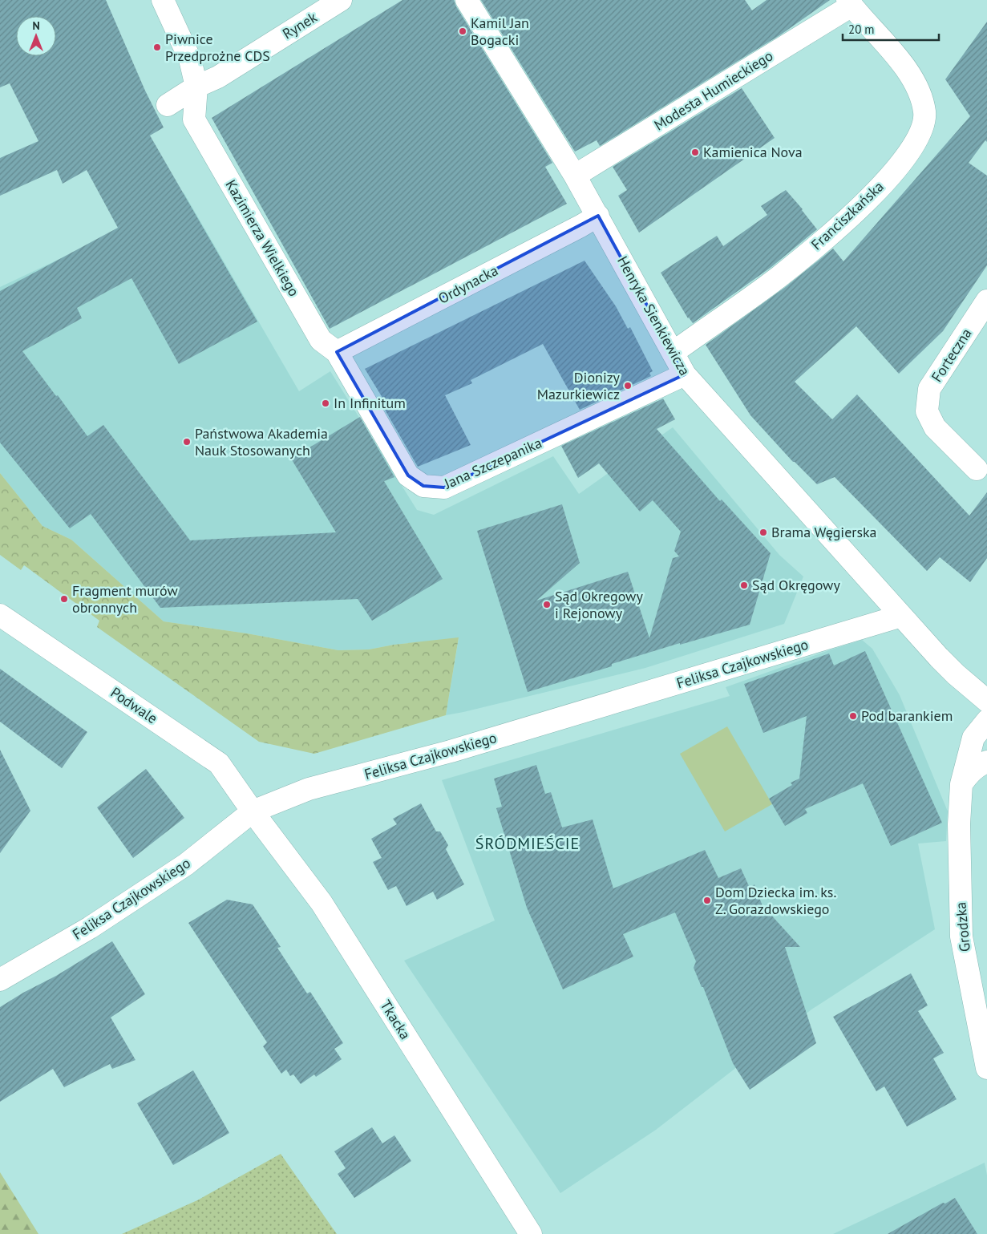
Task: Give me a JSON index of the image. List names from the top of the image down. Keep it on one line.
{"streets":{"street":["Rynek","Modesta Humieckiego","Franciszkańska","Kazimierza Wielkiego","Ordynacka","Henryka Sienkiewicza","Forteczna","Jana Szczepanika","Feliksa Czajkowskiego","Podwale","Grodzka","Tkacka"]},"crossings":[["Rynek","Kazimierza Wielkiego"],["Modesta Humieckiego","Franciszkańska"],["Modesta Humieckiego","Henryka Sienkiewicza"],["Franciszkańska","Henryka Sienkiewicza"],["Kazimierza Wielkiego","Ordynacka"],["Kazimierza Wielkiego","Jana Szczepanika"],["Ordynacka","Henryka Sienkiewicza"],["Ordynacka","Jana Szczepanika"],["Henryka Sienkiewicza","Jana Szczepanika"],["Henryka Sienkiewicza","Feliksa Czajkowskiego"],["Feliksa Czajkowskiego","Podwale"],["Feliksa Czajkowskiego","Tkacka"],["Podwale","Tkacka"]],"districts":["ŚRÓDMIEŚCIE"],"places":["Kamil Jan Bogacki","Piwnice Przedprożne CDS","Kamienica Nova","Dionizy Mazurkiewicz","In Infinitum","Państwowa Akademia Nauk Stosowanych","Brama Węgierska","Sąd Okręgowy","Fragment murów obronnych","Sąd Okregowy i Rejonowy","Pod barankiem","Dom Dziecka im. ks. Z. Gorazdowskiego"],"scale_bar":"20 m","north":"top"}
